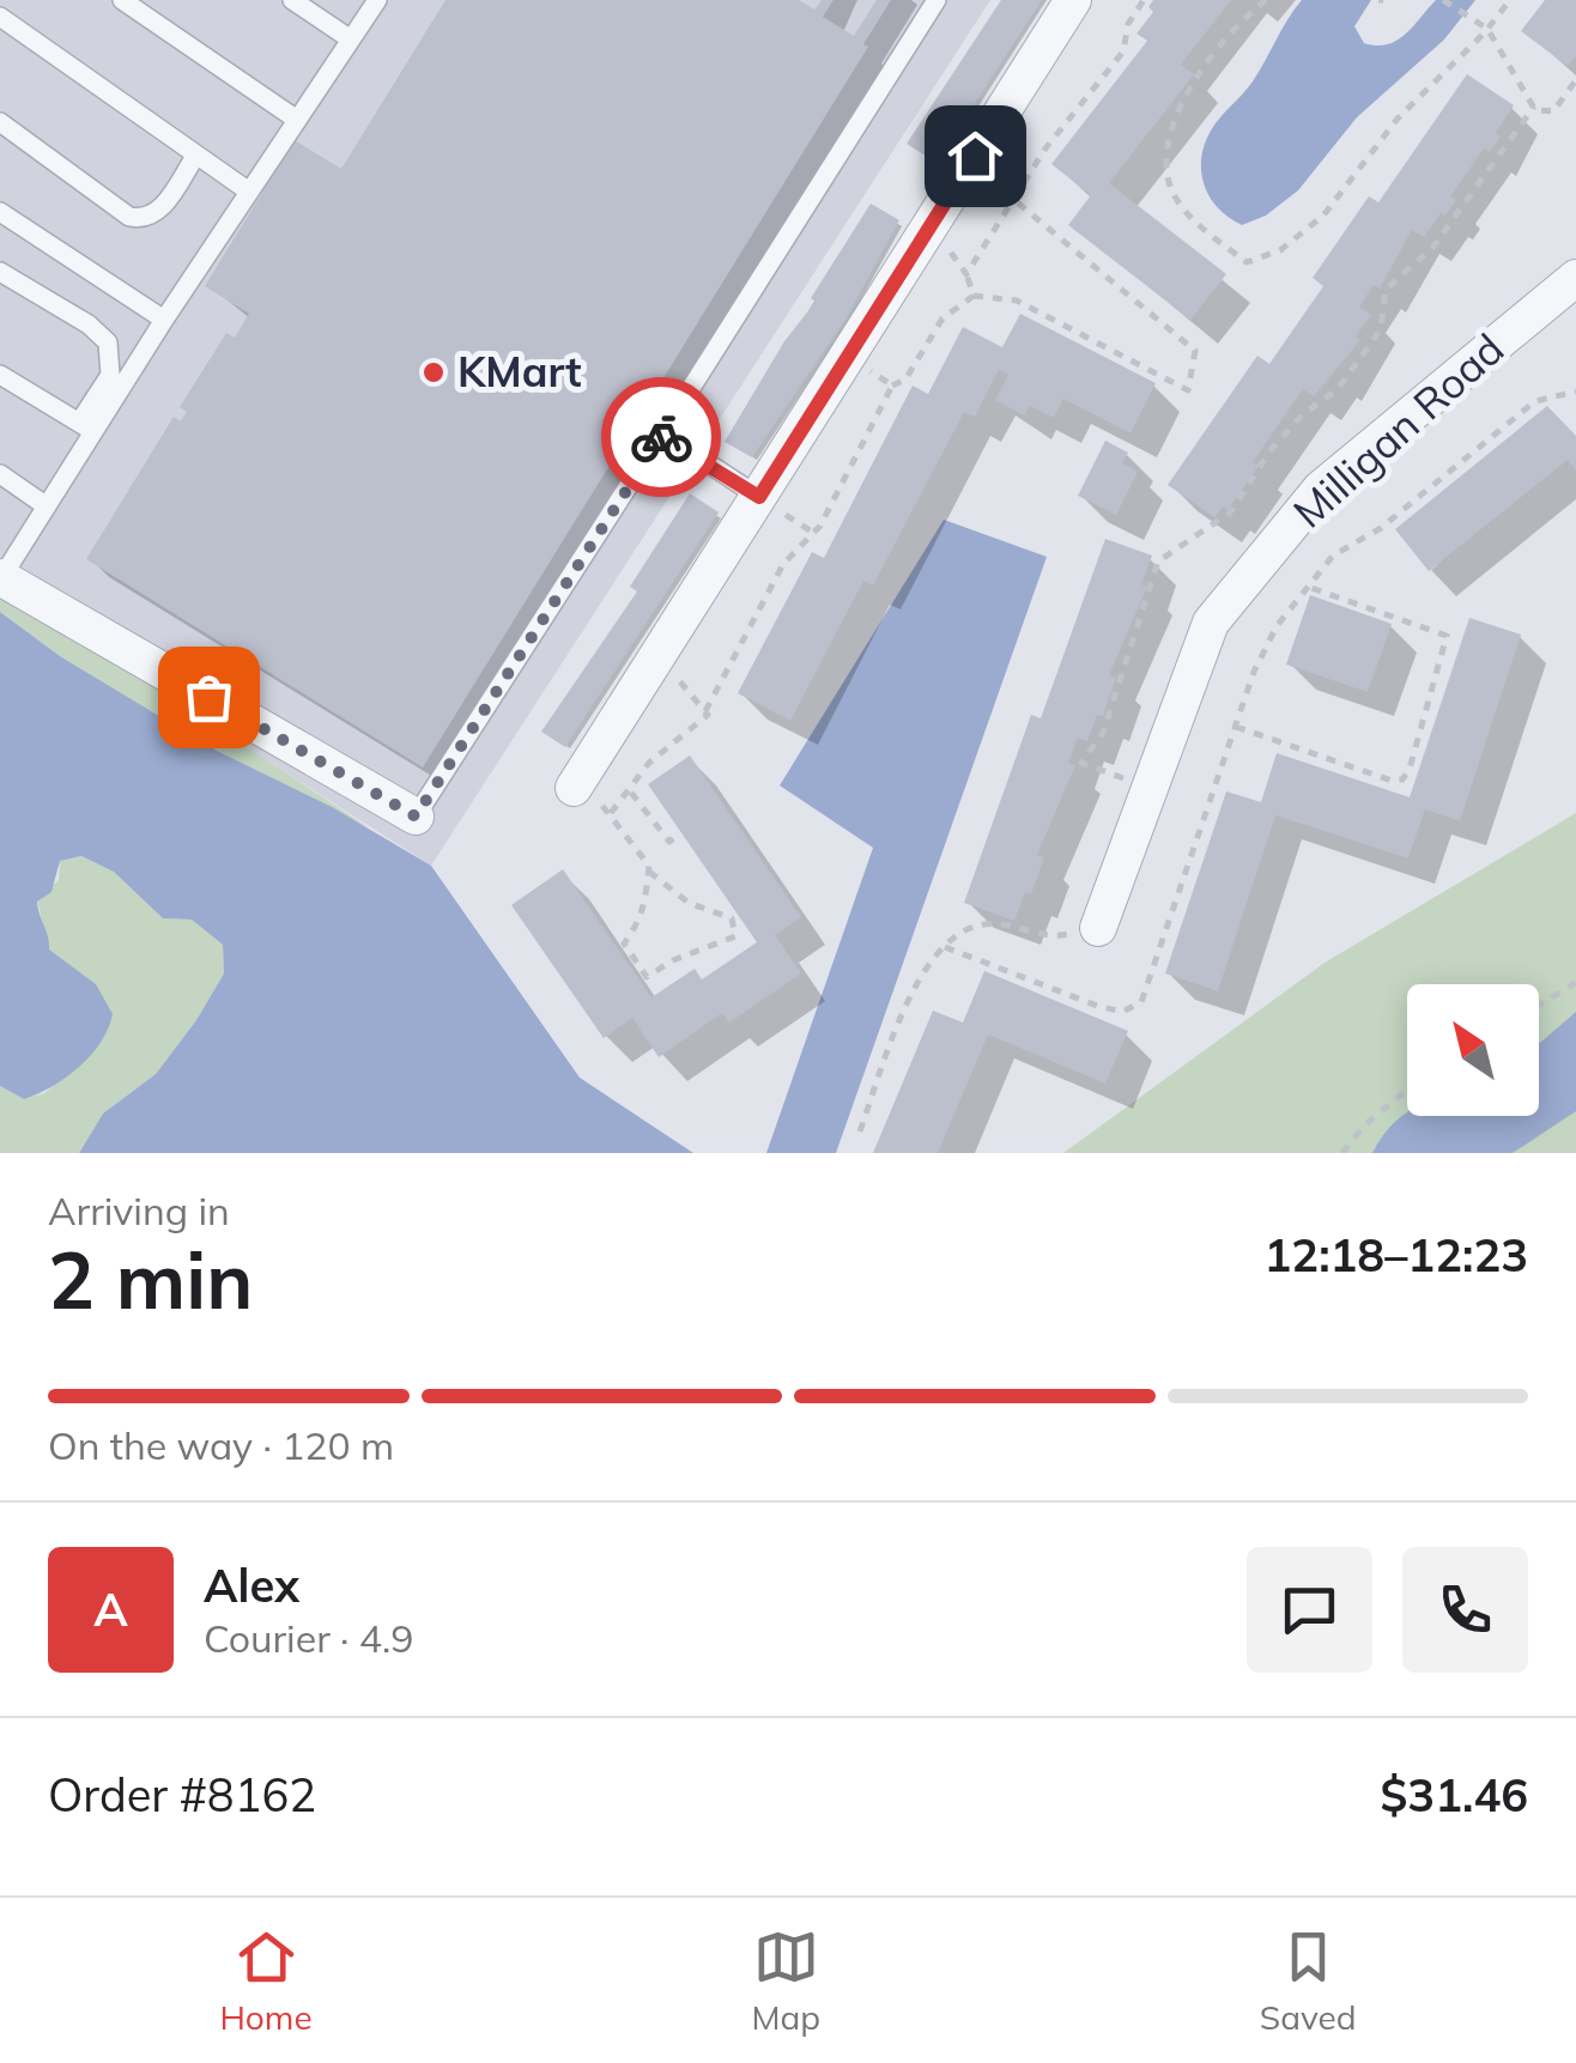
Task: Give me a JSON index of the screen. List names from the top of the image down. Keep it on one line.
{"streets":{"street":["Milligan Road"]},"places":["KMart"],"north":"top left","page":{"heading":["2 min","Arriving in","12:18–12:23"],"panel":["Alex","Courier · 4.9","Order #8162","$31.46"],"bar":"On the way · 120 m","round":"A","tabs":["Home","Map","Saved"]}}
